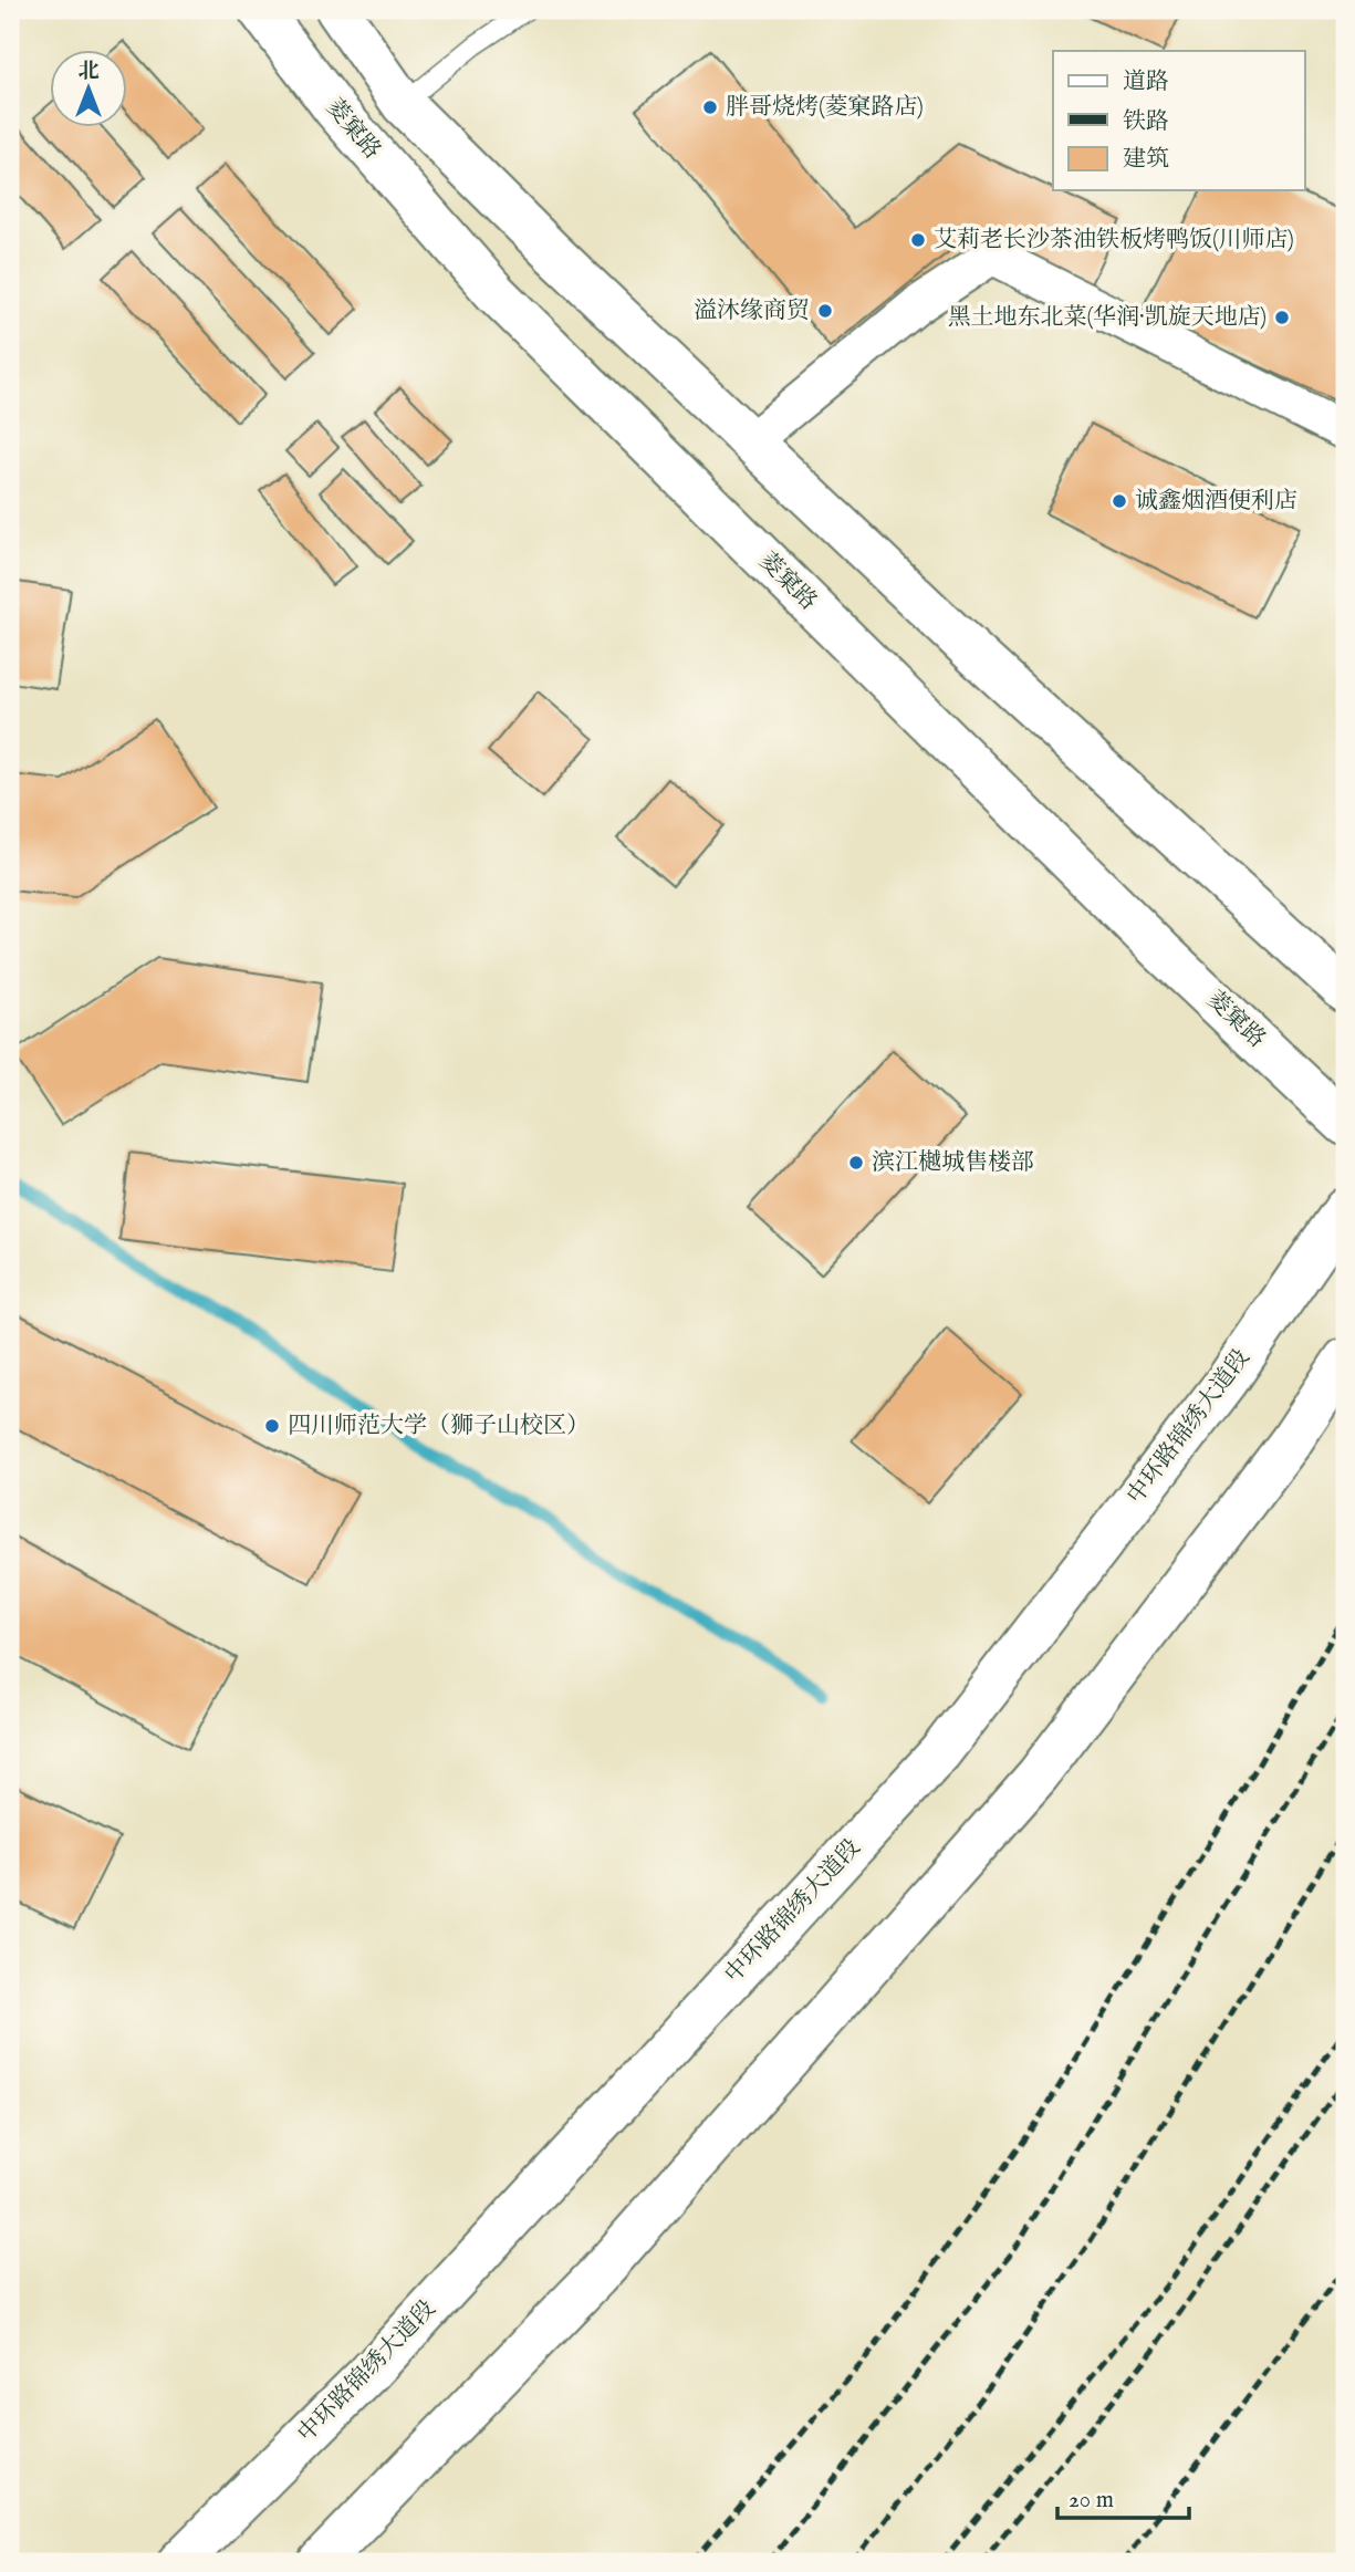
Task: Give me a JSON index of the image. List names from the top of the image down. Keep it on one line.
{"streets":{"main road":["菱窠路","中环路锦绣大道段"]},"places":["胖哥烧烤(菱窠路店)","艾莉老长沙茶油铁板烤鸭饭(川师店)","溢沐缘商贸","黑土地东北菜(华润·凯旋天地店)","诚鑫烟酒便利店","滨江樾城售楼部","四川师范大学（狮子山校区）"],"legend":["道路","铁路","建筑"],"scale_bar":"20 m","north":"top"}
